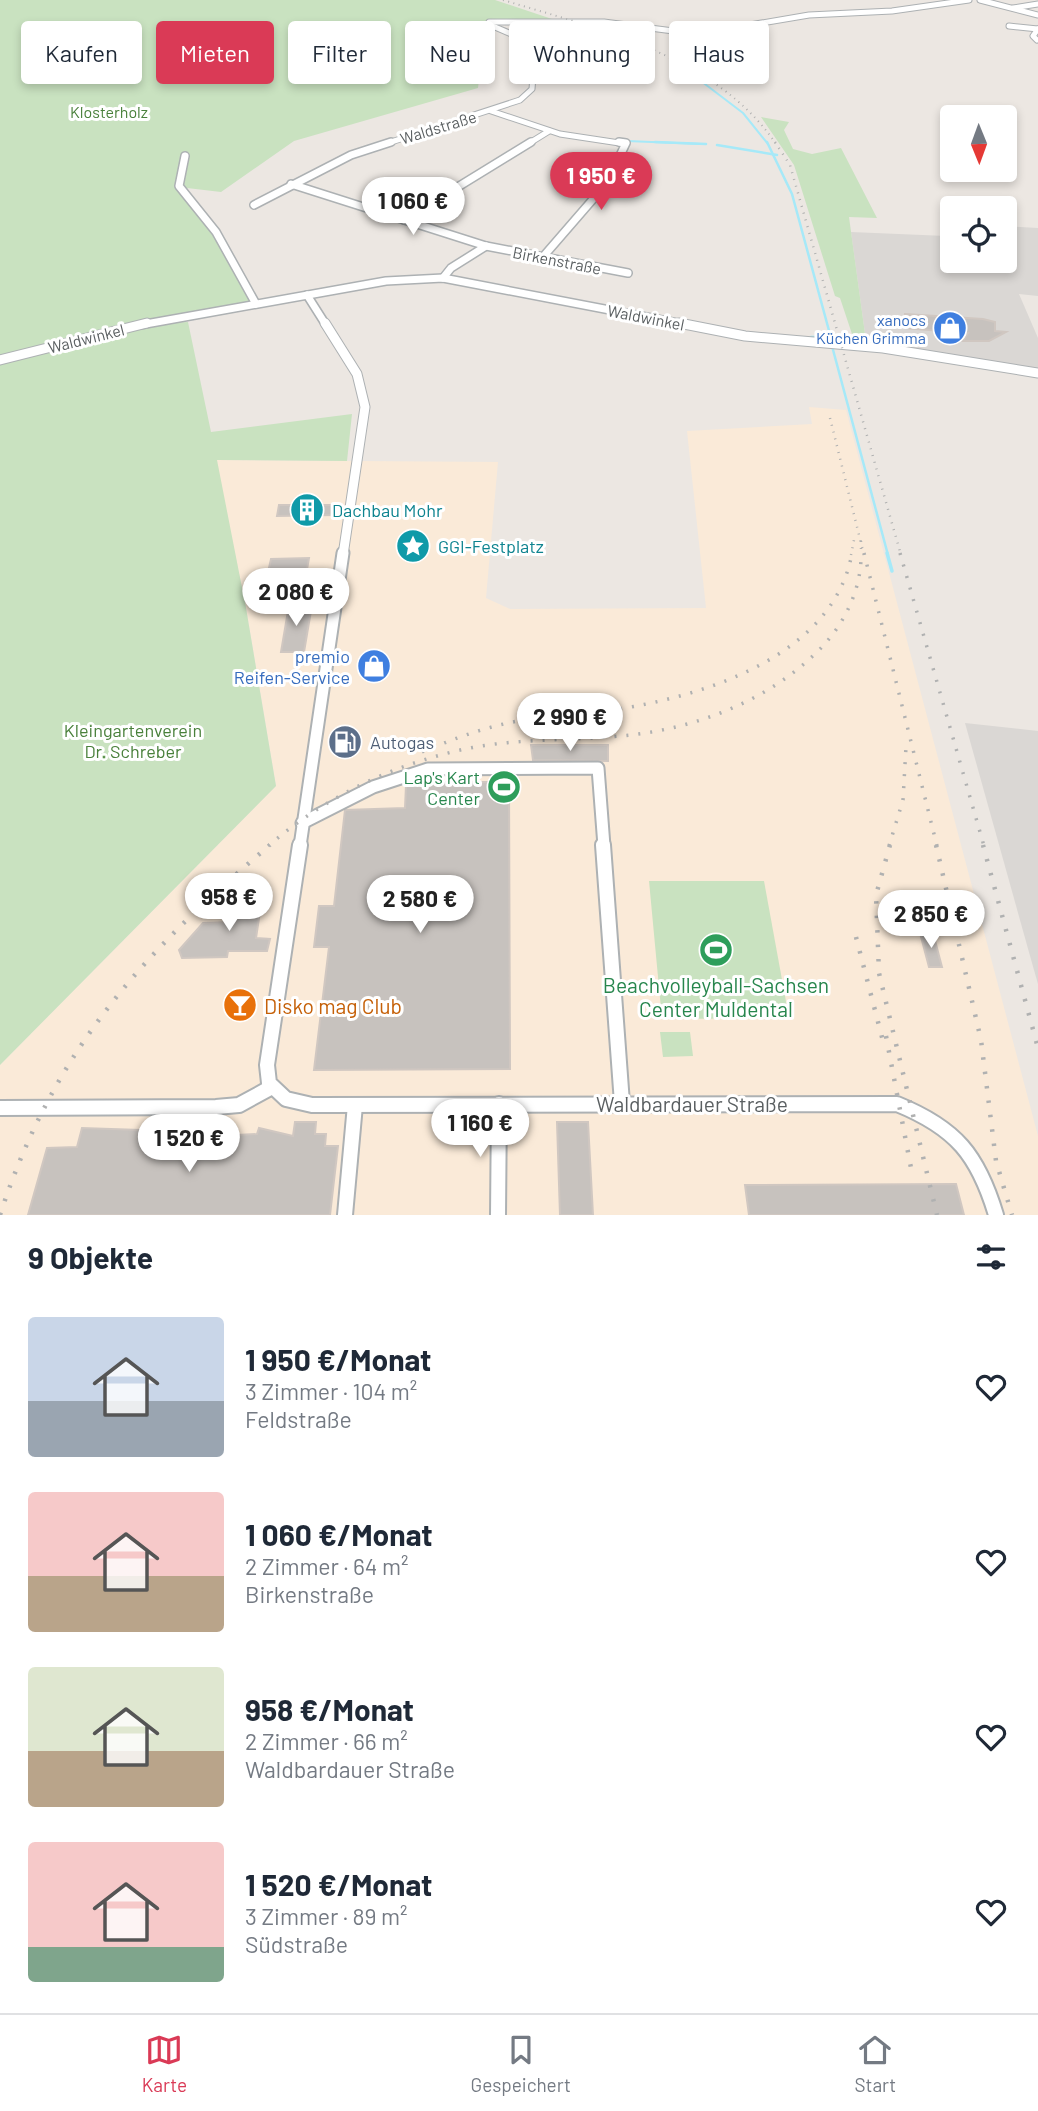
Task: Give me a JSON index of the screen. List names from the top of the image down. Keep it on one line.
{"streets":{"street":["Waldstraße","Birkenstraße","Waldwinkel","Waldbardauer Straße"]},"crossings":[["Waldstraße","Birkenstraße"]],"parks":["Klosterholz","Kleingartenverein Dr. Schreber"],"places":{"shop":["xanocs Küchen Grimma","premio Reifen-Service"],"building":["Dachbau Mohr"],"place":["GGI-Festplatz"],"fuel station":["Autogas"],"sports":["Lap's Kart Center","Beachvolleyball-Sachsen Center Muldental"],"bar":["Disko mag Club"]},"north":"bottom","page":{"chip":["Kaufen","Mieten","Filter","Neu","Wohnung","Haus"],"price":["1 950 €","1 060 €","2 080 €","2 990 €","958 €","2 580 €","2 850 €","1 160 €","1 520 €"],"heading":"9 Objekte","list":[{"name":"1 950 €/Monat","note":"3 Zimmer · 104 m² · Feldstraße"},{"name":"1 060 €/Monat","note":"2 Zimmer · 64 m² · Birkenstraße"},{"name":"958 €/Monat","note":"2 Zimmer · 66 m² · Waldbardauer Straße"},{"name":"1 520 €/Monat","note":"3 Zimmer · 89 m² · Südstraße"}],"tabs":["Karte","Gespeichert","Start"]}}
